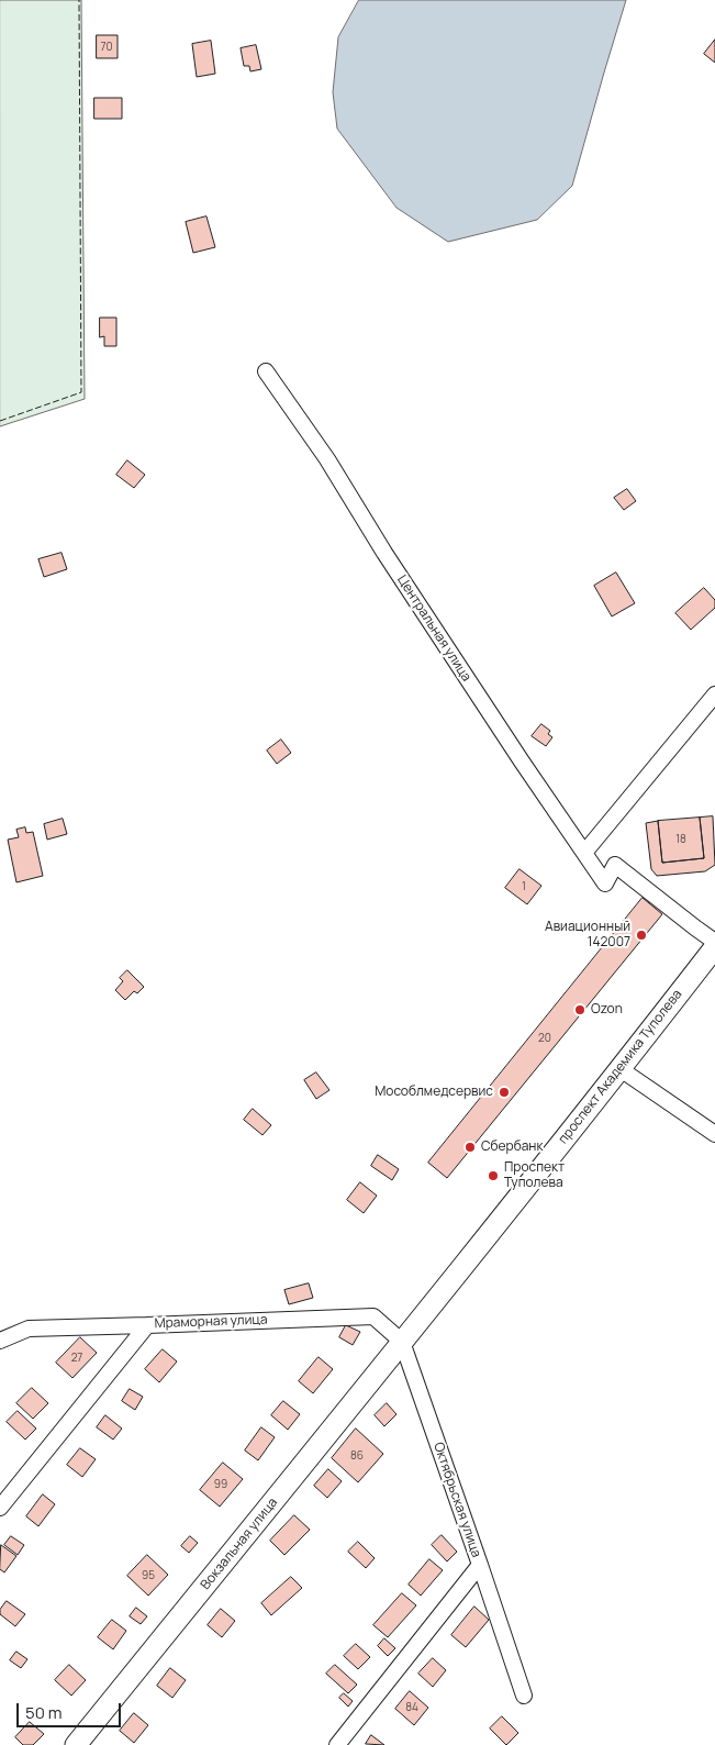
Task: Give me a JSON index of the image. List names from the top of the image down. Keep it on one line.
{"streets":{"main road":["проспект Академика Туполева","Вокзальная улица"],"street":["Центральная улица","Мраморная улица","Октябрьская улица"]},"crossings":[["проспект Академика Туполева","Мраморная улица"],["проспект Академика Туполева","Октябрьская улица"],["проспект Академика Туполева","Вокзальная улица"],["Мраморная улица","Октябрьская улица"],["Мраморная улица","Вокзальная улица"],["Октябрьская улица","Вокзальная улица"]],"places":["Авиационный 142007","Ozon","Мособлмедсервис","Сбербанк","Проспект Туполева"],"house_numbers":["70","18","1","20","27","86","99","95","84"],"scale_bar":"50 m"}
